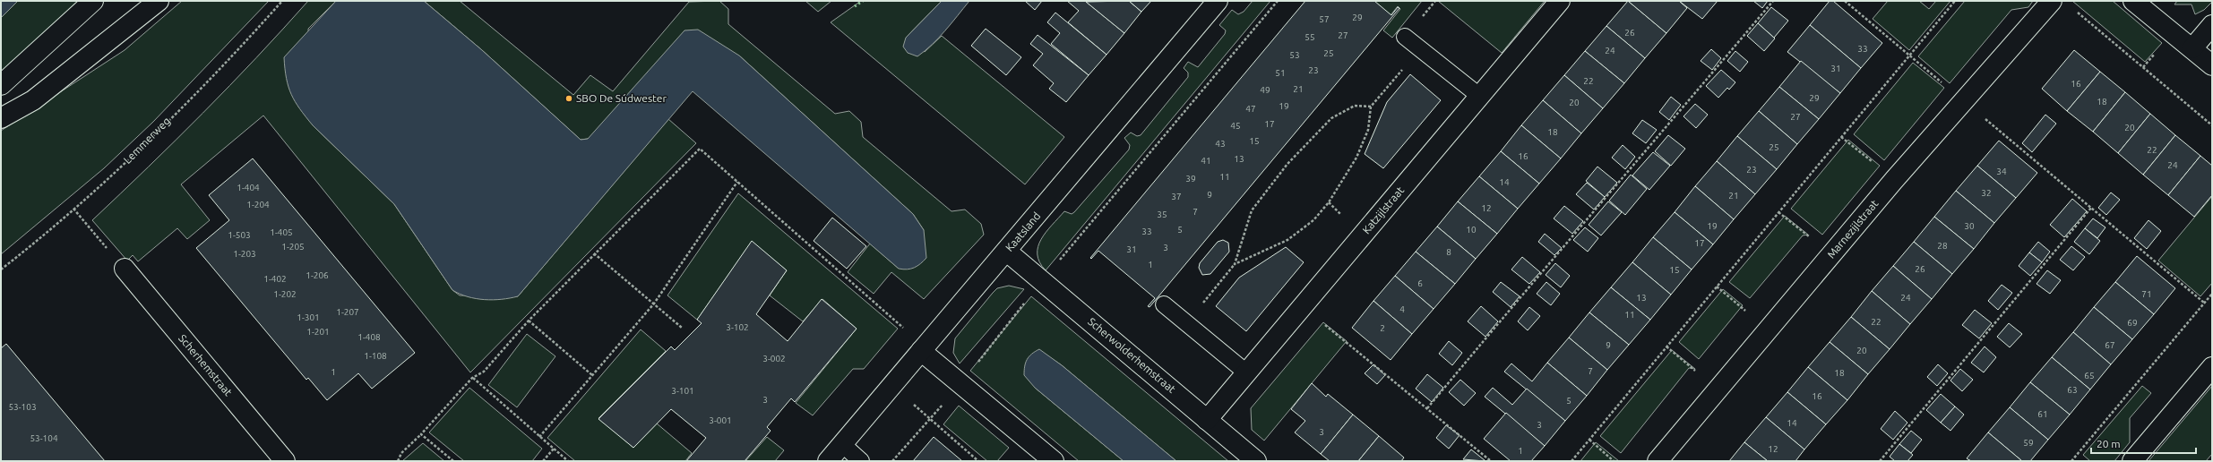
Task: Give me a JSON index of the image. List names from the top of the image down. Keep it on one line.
{"streets":{"street":["Katzijlstraat","Marnezijlstraat","Kaatsland","Scherwolderhemstraat","Scherhemstraat"],"path":["Lemmerweg"]},"crossings":[["Katzijlstraat","Scherwolderhemstraat"],["Kaatsland","Scherwolderhemstraat"]],"places":["SBO De Súdwester"],"house_numbers":["29","57","26","27","55","33","24","25","53","31","23","51","22","16","21","49","29","18","20","19","47","27","17","45","20","18","15","43","25","22","16","13","41","24","23","34","11","39","14","1-404","32","9","21","37","1-204","12","7","35","19","30","5","10","33","1-405","1-503","17","28","1-205","3","31","8","1-203","1","26","15","1-206","1-402","6","1-202","71","13","24","4","1-207","11","1-301","22","69","3-102","2","1-201","1-408","9","67","20","1-108","3-002","7","1","18","65","63","3-101","16","3","5","53-103","61","3-001","14","3","3","53-104","59","12","1"],"scale_bar":"20 m"}
